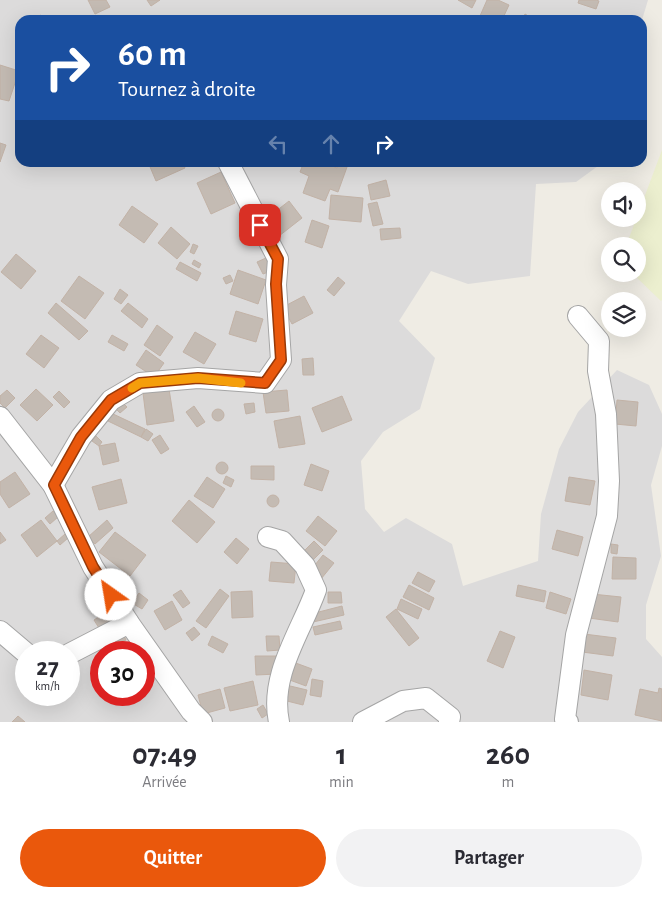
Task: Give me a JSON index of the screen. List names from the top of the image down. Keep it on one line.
{"page":{"turn":["60 m","Tournez à droite"],"speed":"27 km/h","limit":"30","eta":["07:49","Arrivée","1","min","260","m"],"buttons":["Quitter","Partager"]}}
